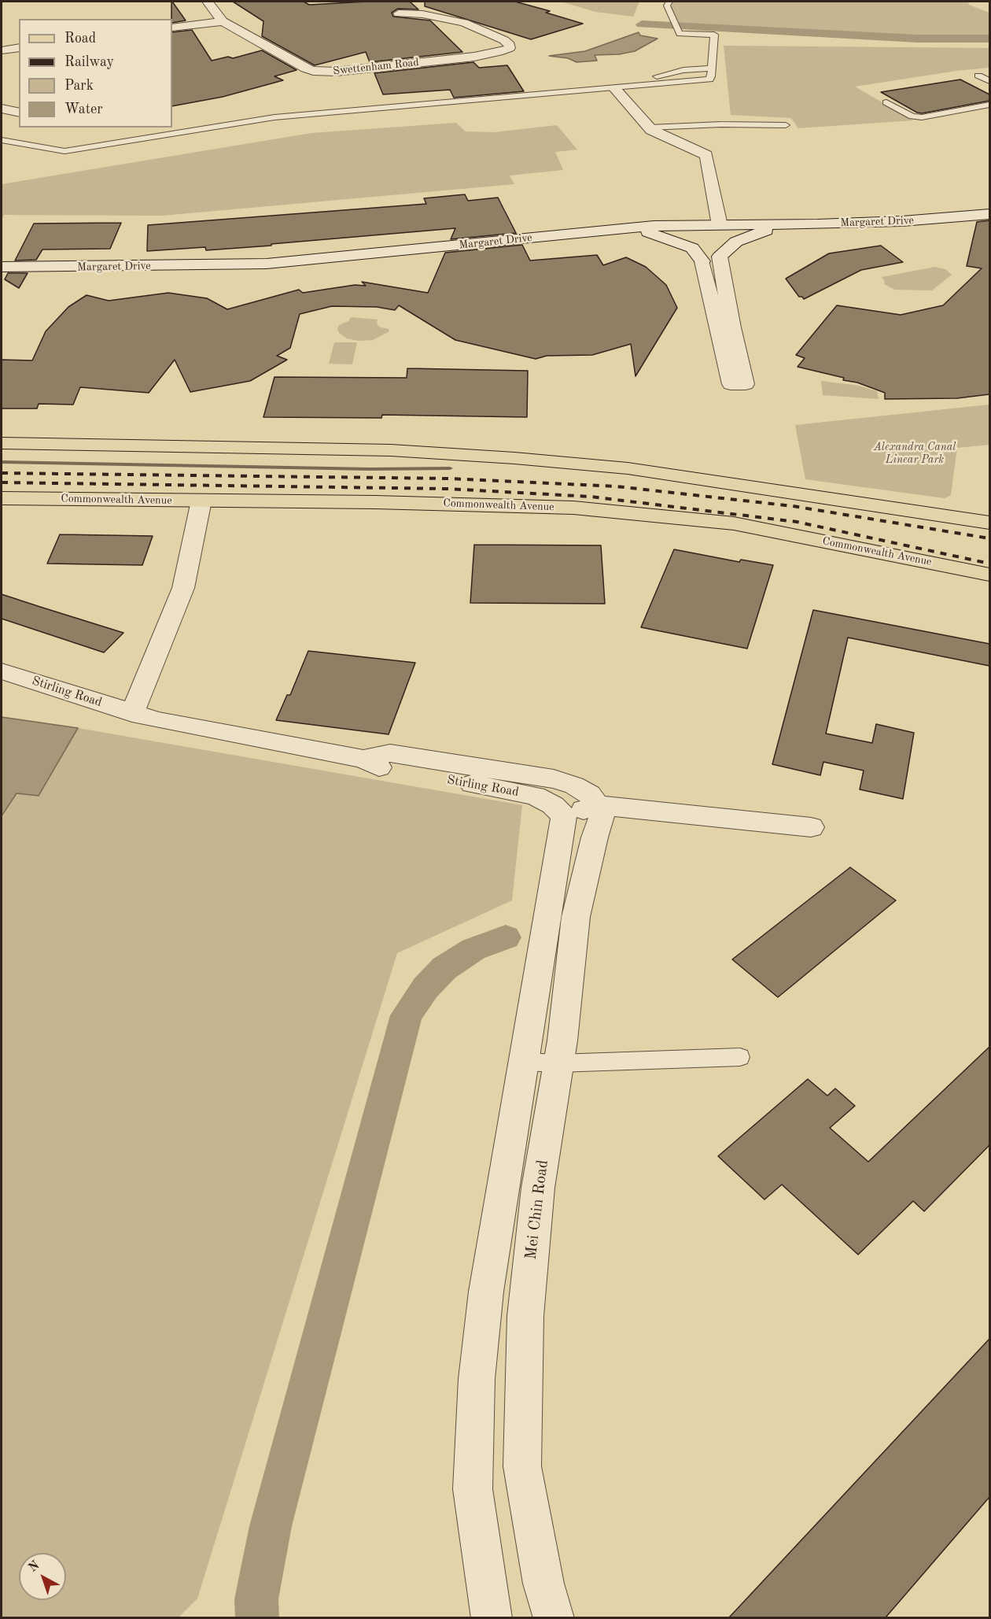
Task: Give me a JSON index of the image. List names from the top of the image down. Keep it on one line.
{"streets":{"main road":["Commonwealth Avenue"],"street":["Swettenham Road","Margaret Drive","Stirling Road","Mei Chin Road"]},"crossings":[["Stirling Road","Mei Chin Road"]],"parks":["Alexandra Canal Linear Park"],"legend":["Road","Railway","Park","Water"],"north":"top left"}
